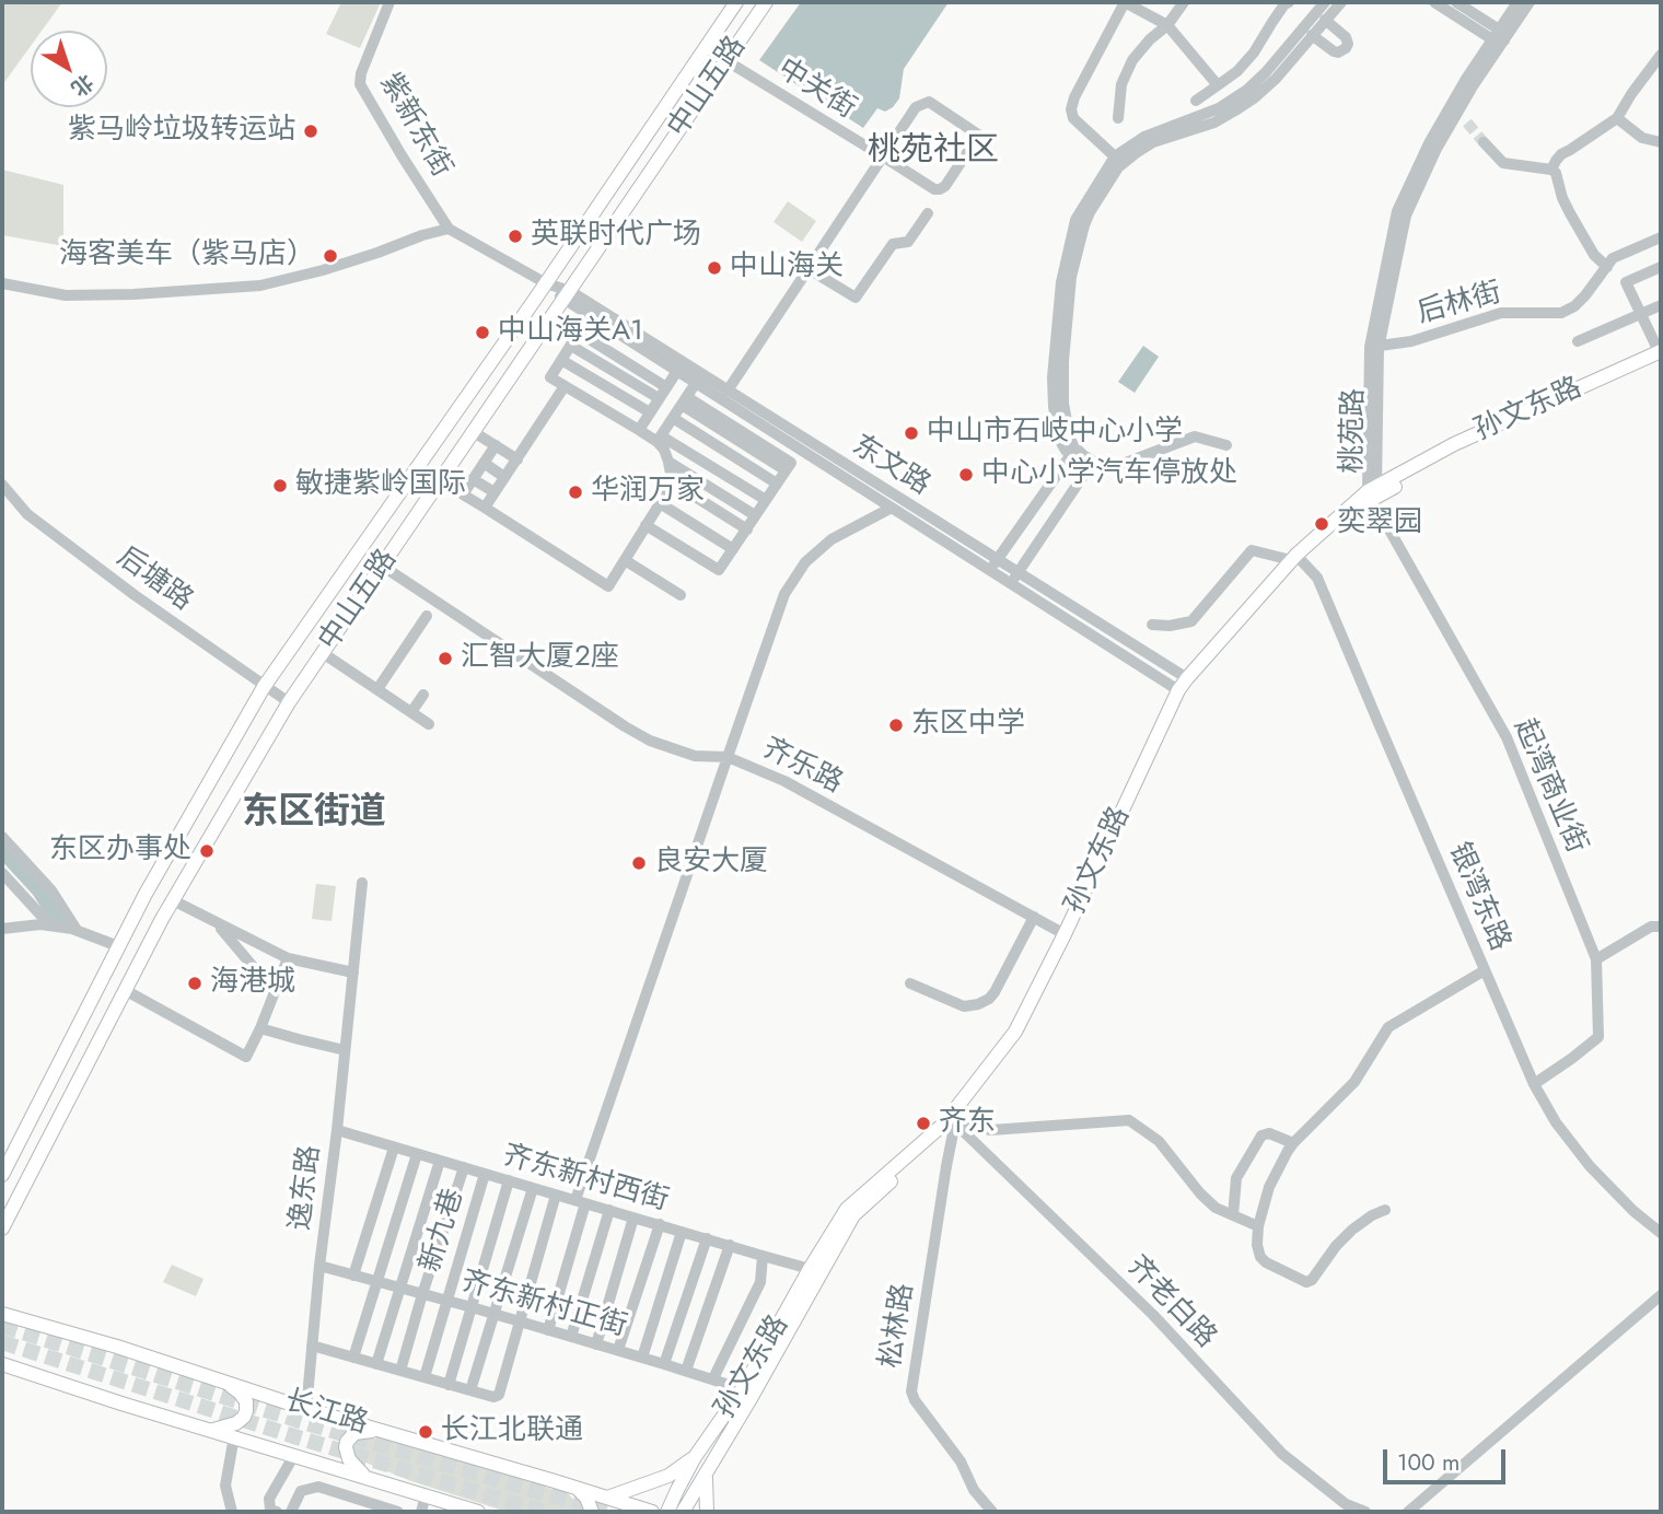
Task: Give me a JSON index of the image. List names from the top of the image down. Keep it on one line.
{"streets":{"main road":["中山五路","孙文东路","长江路"],"street":["中关街","紫新东街","后林街","桃苑路","东文路","后塘路","齐乐路","起湾商业街","银湾东路","齐东新村西街","逸东路","新九巷","齐老白路","齐东新村正街","松林路"]},"crossings":[["中山五路","中关街"],["中山五路","东文路"],["中山五路","后塘路"],["后林街","桃苑路"],["孙文东路","桃苑路"],["孙文东路","东文路"],["孙文东路","齐乐路"],["孙文东路","起湾商业街"],["孙文东路","银湾东路"],["孙文东路","齐东新村西街"],["孙文东路","齐老白路"],["孙文东路","齐东新村正街"],["孙文东路","松林路"],["桃苑路","起湾商业街"],["齐乐路","齐东新村西街"],["齐乐路","齐东新村正街"],["起湾商业街","银湾东路"],["齐东新村西街","逸东路"],["齐东新村西街","新九巷"],["逸东路","齐东新村正街"],["逸东路","长江路"],["新九巷","齐东新村正街"],["齐老白路","松林路"]],"districts":["桃苑社区","东区街道"],"places":["紫马岭垃圾转运站","英联时代广场","海客美车（紫马店）","中山海关","中山海关A1","中山市石岐中心小学","中心小学汽车停放处","敏捷紫岭国际","华润万家","奕翠园","汇智大厦2座","东区中学","东区办事处","良安大厦","海港城","齐东","长江北联通"],"scale_bar":"100 m","north":"bottom right"}
